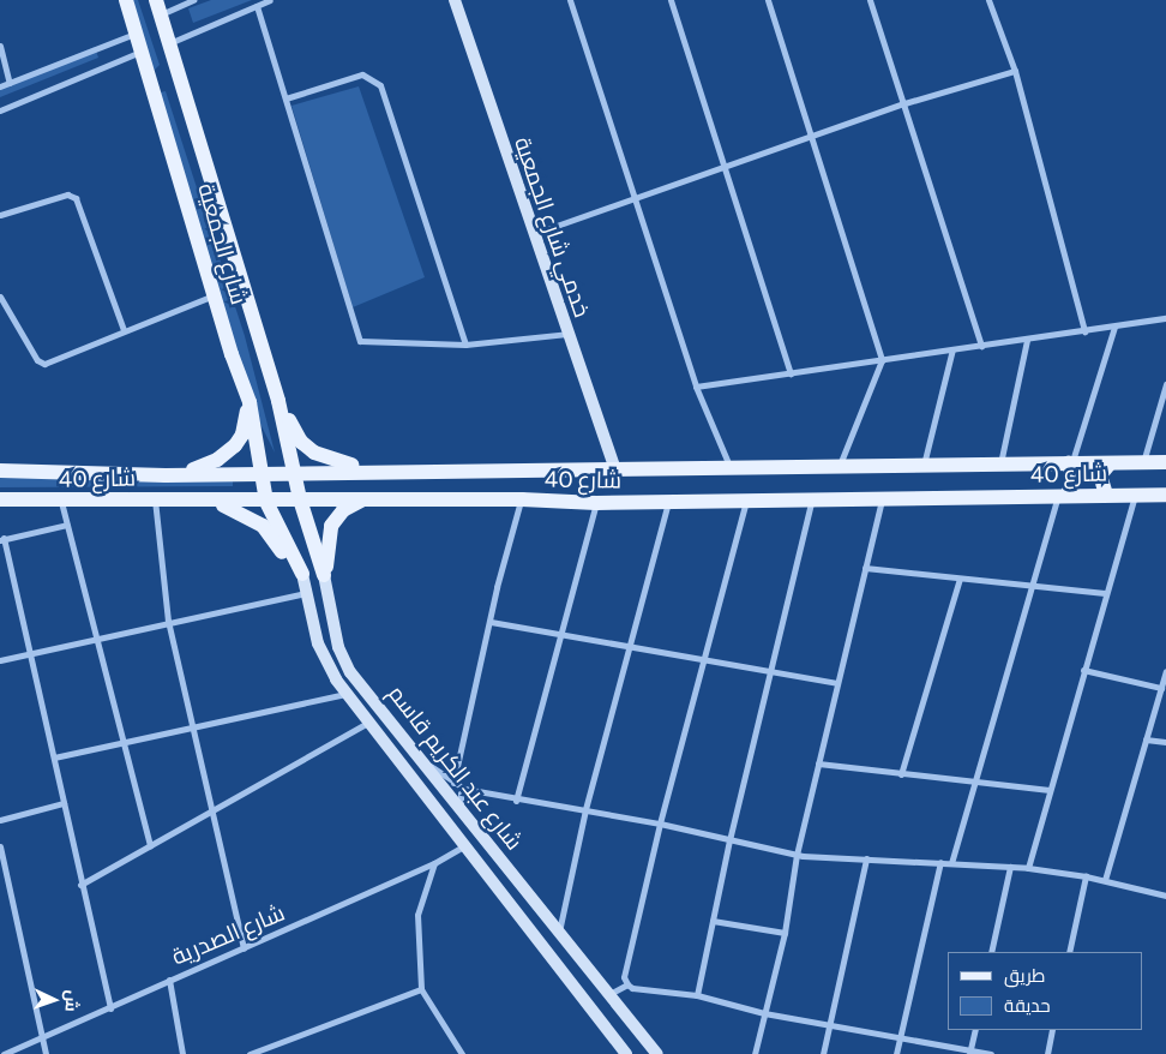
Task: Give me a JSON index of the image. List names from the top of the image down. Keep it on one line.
{"streets":{"main road":["خدمي شارع الجمعية","شارع الجمعية","شارع 40","شارع عبد الكريم قاسم"],"street":["شارع الصدرية"]},"crossings":[["خدمي شارع الجمعية","شارع 40"],["شارع الجمعية","شارع 40"],["شارع الجمعية","شارع عبد الكريم قاسم"],["شارع 40","شارع عبد الكريم قاسم"],["شارع عبد الكريم قاسم","شارع الصدرية"]],"legend":["طريق","حديقة"],"north":"right"}
